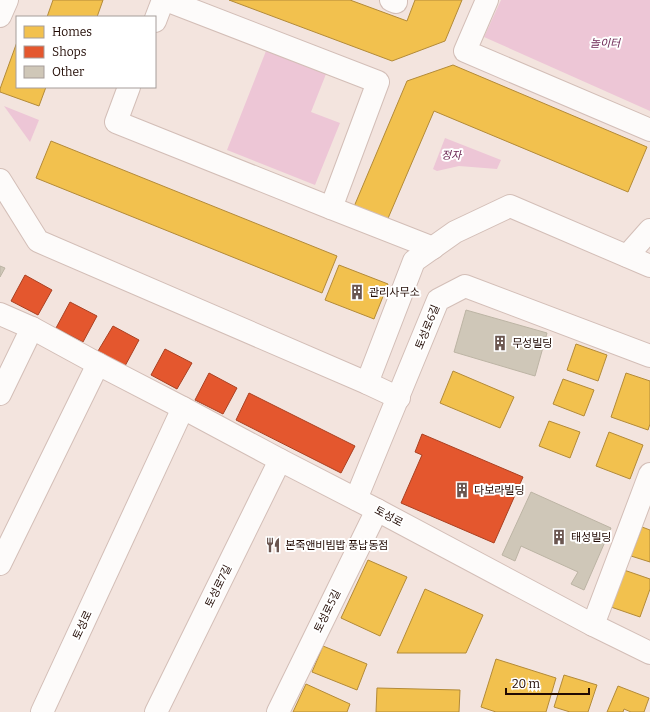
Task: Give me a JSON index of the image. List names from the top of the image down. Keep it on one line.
{"streets":{"street":["토성로6길","토성로","토성로7길","토성로5길"]},"crossings":[["토성로6길","토성로"],["토성로","토성로7길"],["토성로","토성로5길"]],"parks":["놀이터","정자"],"places":{"building":["관리사무소","무성빌딩","다보라빌딩","태성빌딩"],"restaurant":["본죽앤비빔밥 풍납동점"]},"legend":["Homes","Shops","Other"],"scale_bar":"20 m"}
